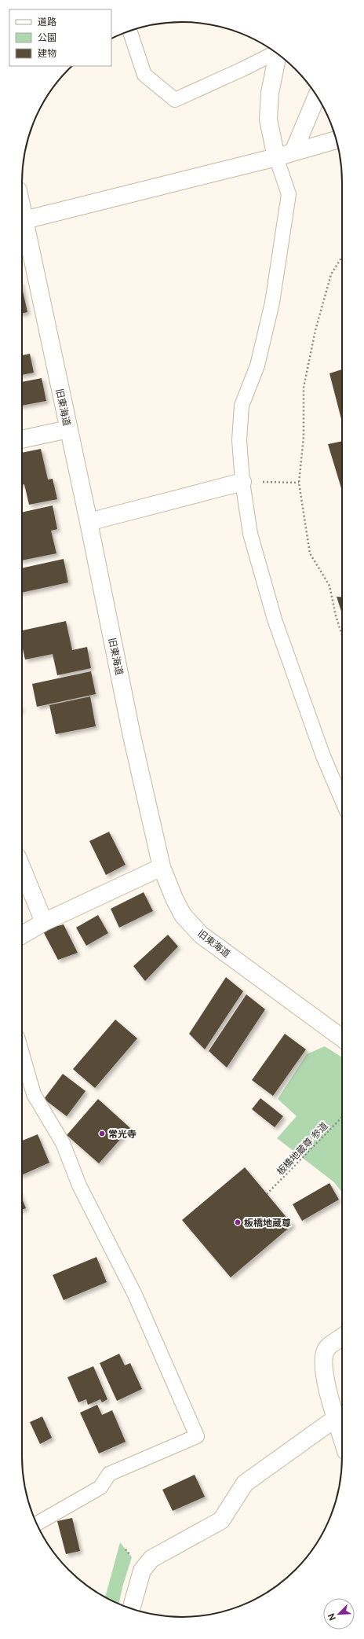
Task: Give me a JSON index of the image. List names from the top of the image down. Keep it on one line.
{"streets":{"street":["旧東海道"],"path":["板橋地蔵尊 参道"]},"places":["常光寺","板橋地蔵尊"],"legend":["道路","公園","建物"],"north":"bottom left"}
